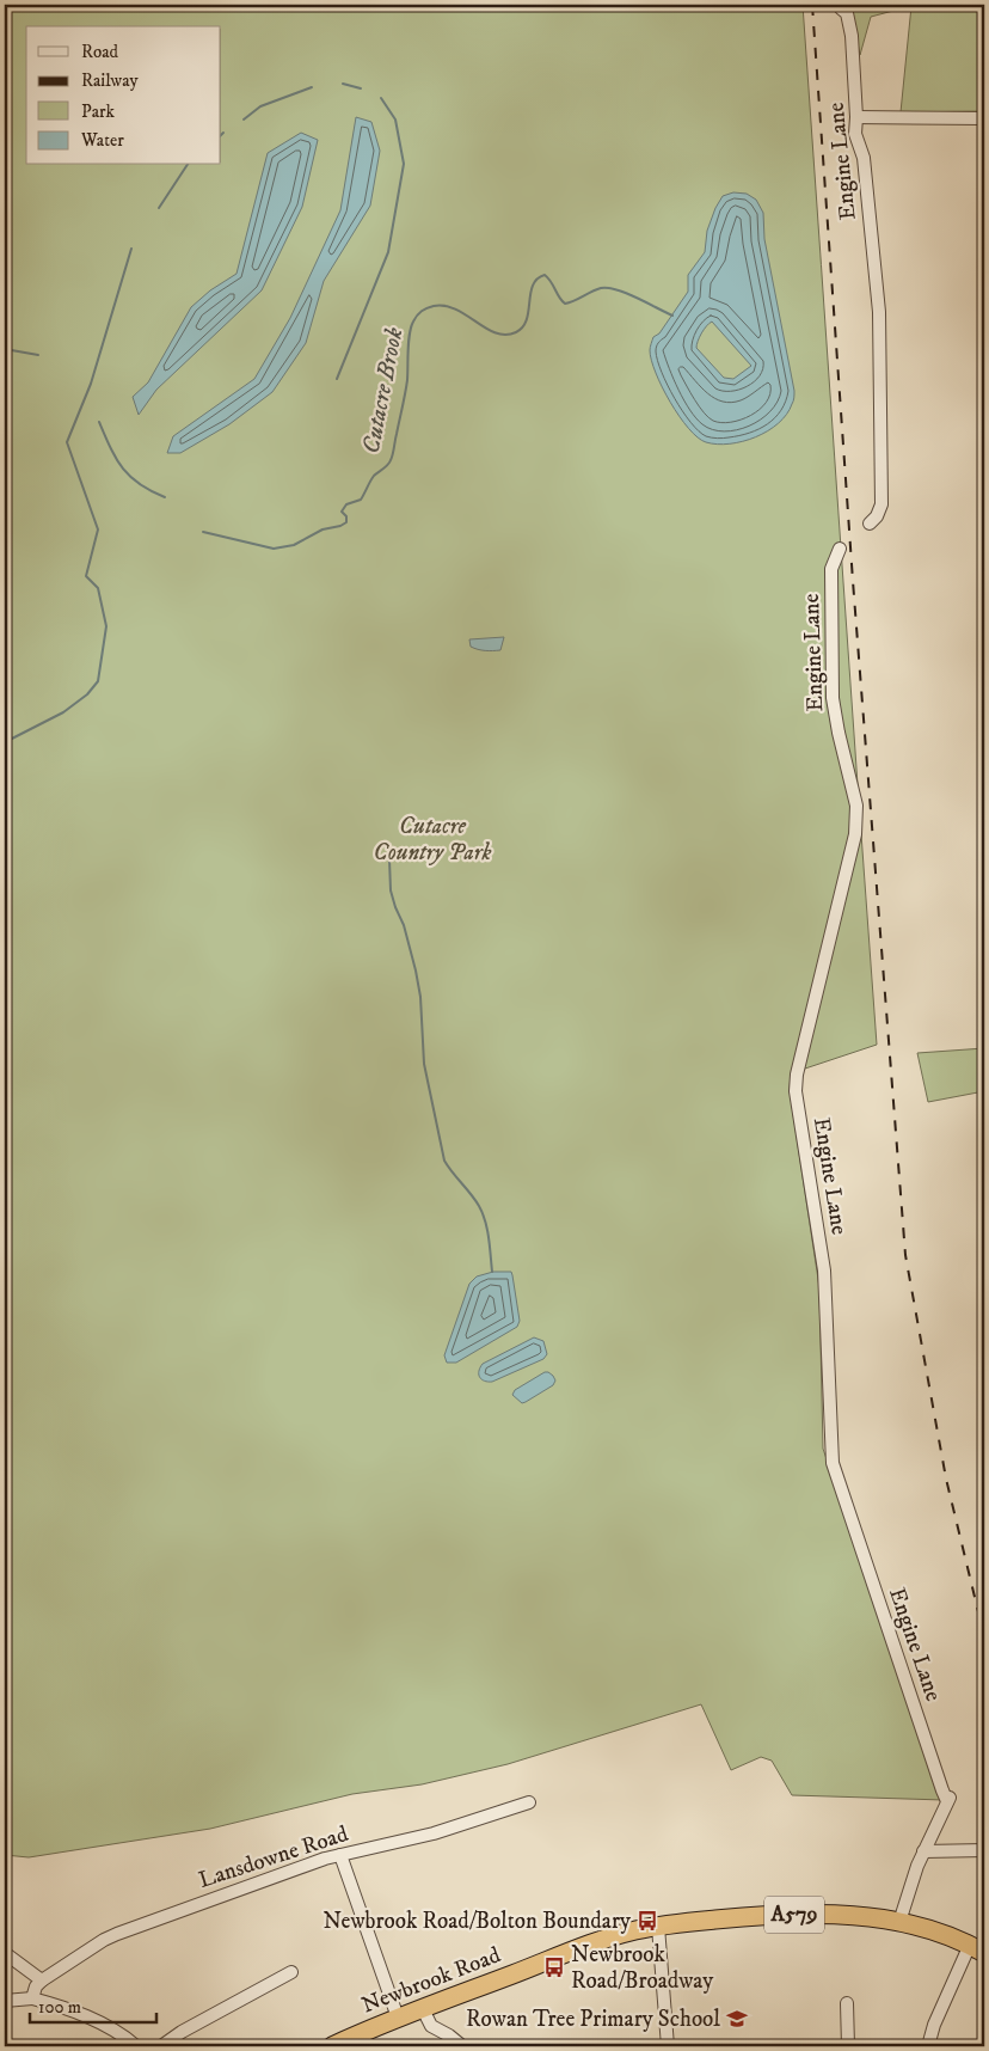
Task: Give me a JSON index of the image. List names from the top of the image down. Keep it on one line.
{"streets":{"highway":["A579","Newbrook Road"],"street":["Engine Lane","Lansdowne Road"]},"crossings":[["A579","Newbrook Road"]],"water":["Cutacre Brook"],"parks":["Cutacre Country Park"],"places":{"bus stop":["Newbrook Road/Bolton Boundary","Newbrook Road/Broadway"],"school or university":["Rowan Tree Primary School"]},"legend":["Road","Railway","Park","Water"],"scale_bar":"100 m"}
